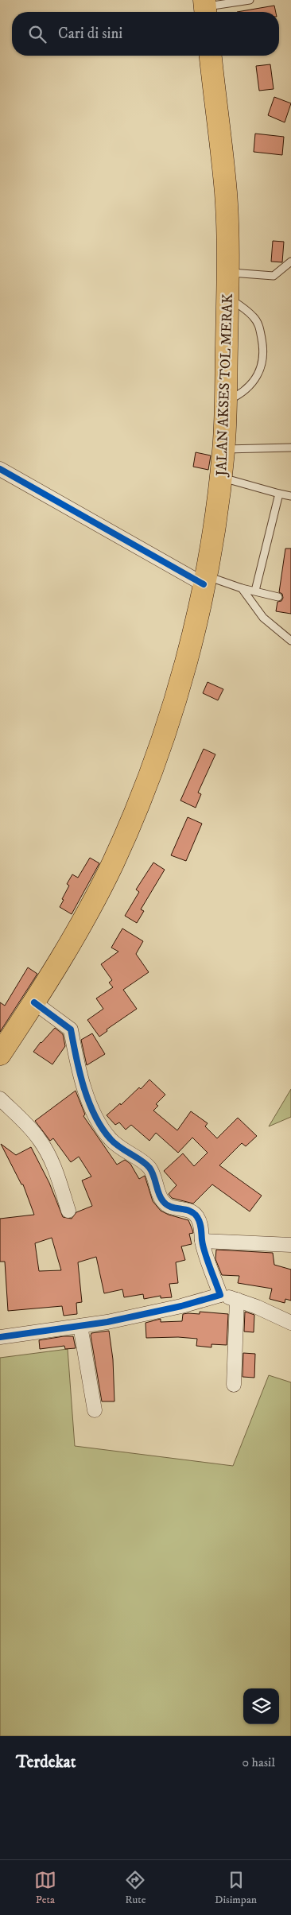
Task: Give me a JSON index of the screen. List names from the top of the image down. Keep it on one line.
{"streets":{"highway":["JALAN AKSES TOL MERAK"]},"page":{"search":"Cari di sini","heading":["Terdekat","0 hasil"],"nav":["Peta","Rute","Disimpan"]}}
